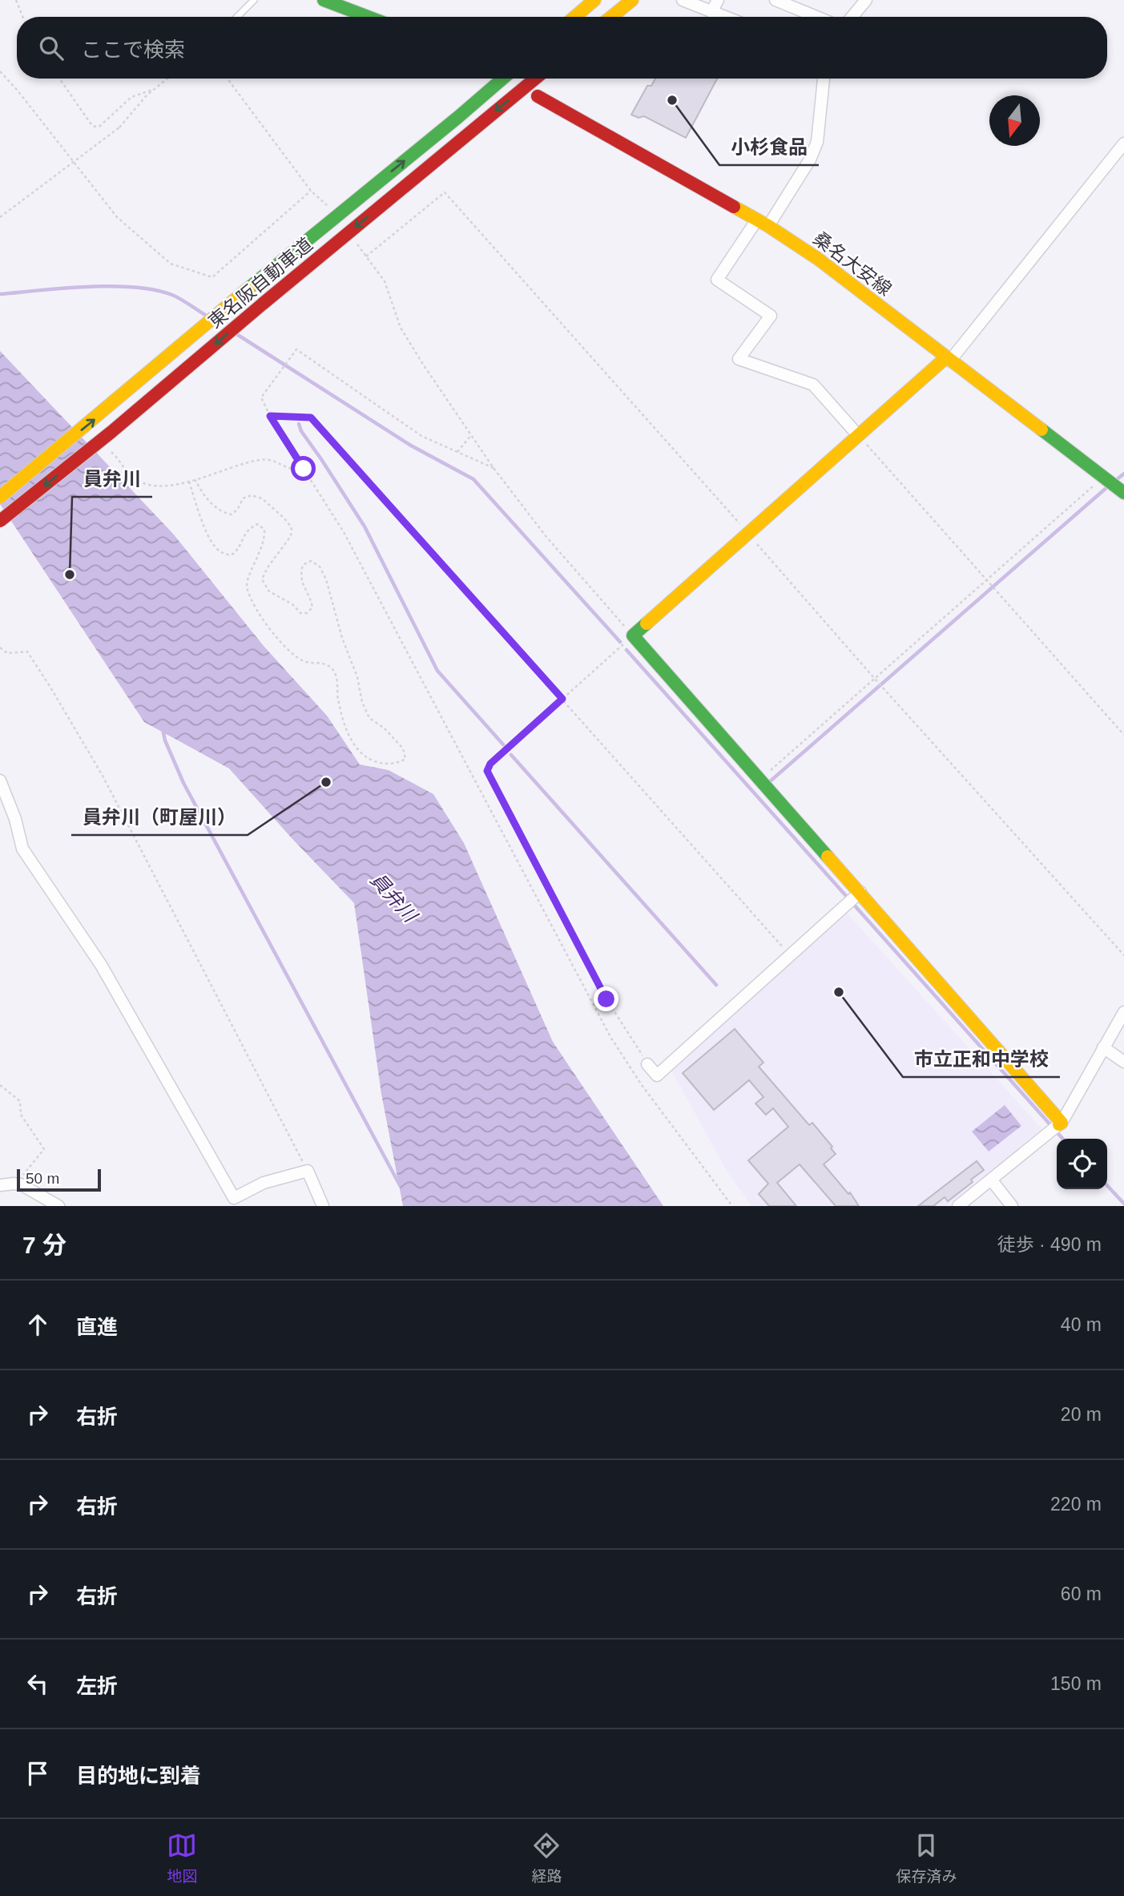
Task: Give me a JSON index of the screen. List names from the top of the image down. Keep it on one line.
{"streets":{"main road":["桑名大安線","東名阪自動車道"]},"water":["員弁川"],"places":["小杉食品","員弁川","員弁川（町屋川）","市立正和中学校"],"scale_bar":"50 m","north":"bottom","page":{"search":"ここで検索","scale":"50 m","heading":["7 分","徒歩 · 490 m"],"list":[["直進","40 m"],["右折","20 m"],["右折","220 m"],["右折","60 m"],["左折","150 m"],"目的地に到着"],"nav":["地図","経路","保存済み"]}}
